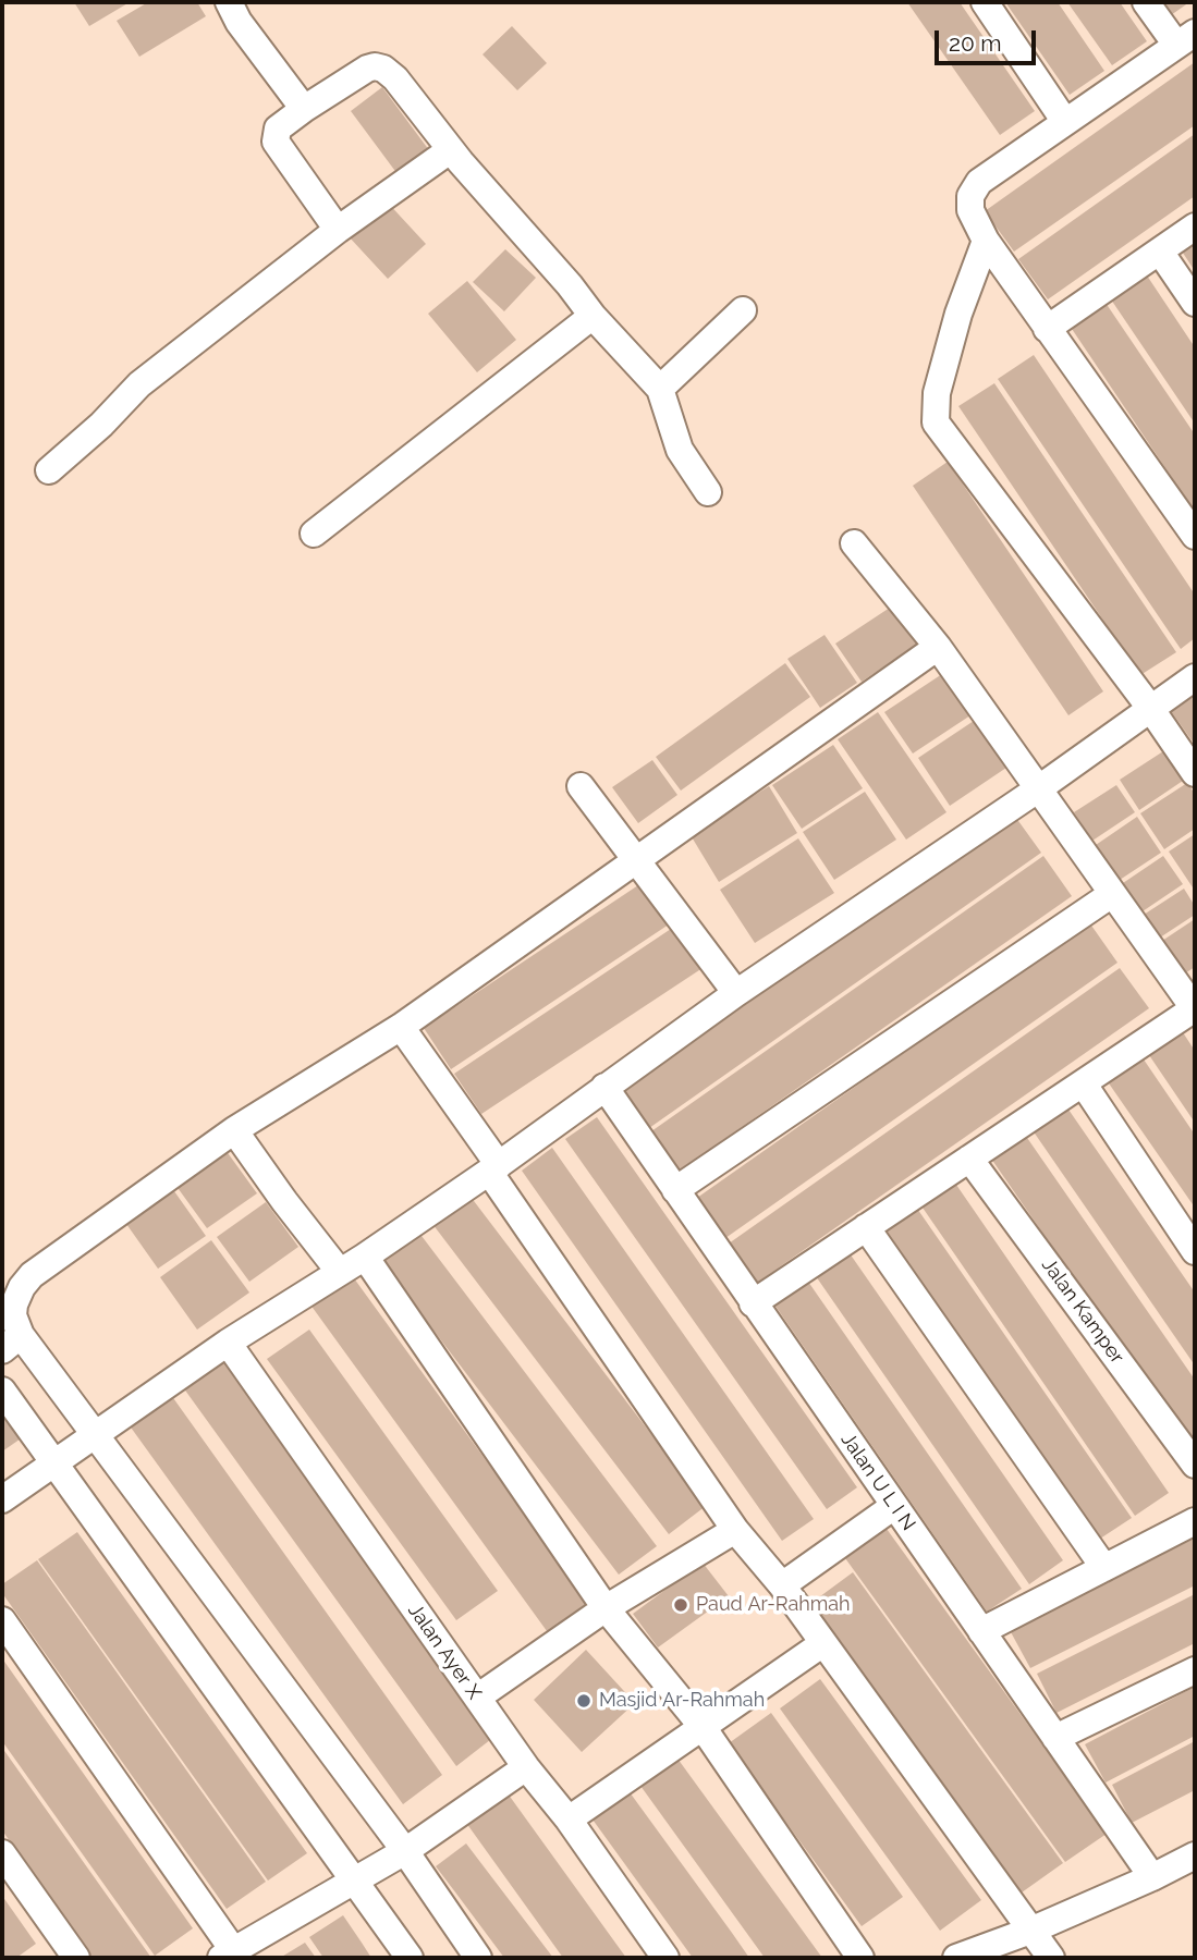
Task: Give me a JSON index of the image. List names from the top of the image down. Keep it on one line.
{"streets":{"street":["Jalan Kamper","Jalan U L I N","Jalan Ayer X"]},"places":["Paud Ar-Rahmah","Masjid Ar-Rahmah"],"scale_bar":"20 m"}
